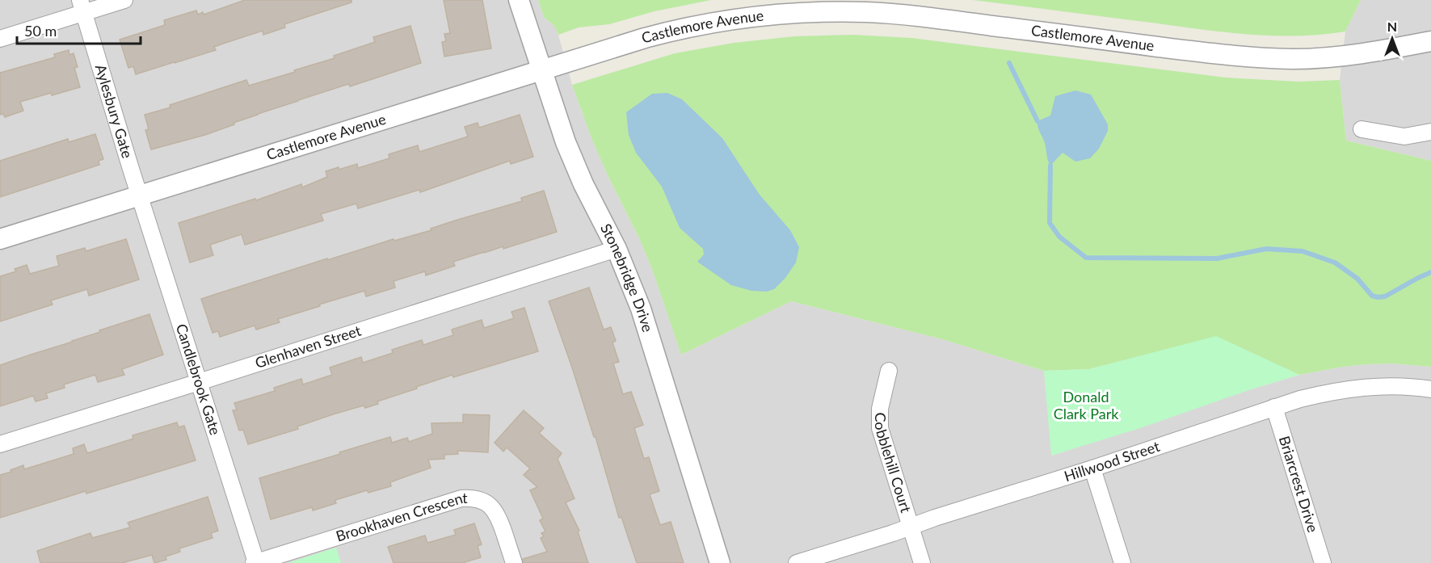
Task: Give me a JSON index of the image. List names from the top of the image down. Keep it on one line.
{"streets":{"street":["Castlemore Avenue","Aylesbury Gate","Stonebridge Drive","Glenhaven Street","Candlebrook Gate","Hillwood Street","Cobblehill Court","Briarcrest Drive","Brookhaven Crescent"]},"crossings":[["Castlemore Avenue","Aylesbury Gate"],["Castlemore Avenue","Stonebridge Drive"],["Castlemore Avenue","Candlebrook Gate"],["Aylesbury Gate","Candlebrook Gate"],["Stonebridge Drive","Glenhaven Street"],["Glenhaven Street","Candlebrook Gate"],["Candlebrook Gate","Brookhaven Crescent"],["Hillwood Street","Cobblehill Court"],["Hillwood Street","Briarcrest Drive"]],"parks":["Donald Clark Park"],"scale_bar":"50 m","north":"top"}
